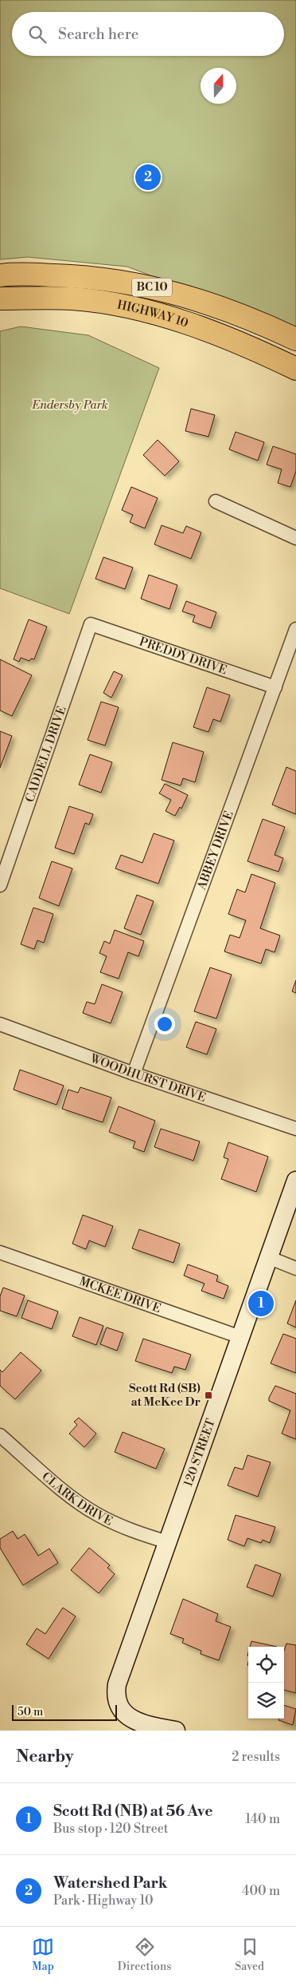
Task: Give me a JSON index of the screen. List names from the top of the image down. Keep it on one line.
{"streets":{"highway":["BC 10","HIGHWAY 10"],"street":["PREDDY DRIVE","CADDELL DRIVE","ABBEY DRIVE","WOODHURST DRIVE","MCKEE DRIVE","120 STREET","CLARK DRIVE"]},"crossings":[["PREDDY DRIVE","CADDELL DRIVE"],["PREDDY DRIVE","ABBEY DRIVE"],["ABBEY DRIVE","WOODHURST DRIVE"],["MCKEE DRIVE","120 STREET"],["120 STREET","CLARK DRIVE"]],"parks":["Endersby Park"],"places":{"transit":["Scott Rd (SB) at McKee Dr"]},"scale_bar":"50 m","north":"top","page":{"search":"Search here","pins":["2","1"],"scale":"50 m","heading":["Nearby","2 results"],"list":[{"mark":"1","name":"Scott Rd (NB) at 56 Ave","note":"Bus stop · 120 Street","value":"140 m"},{"mark":"2","name":"Watershed Park","note":"Park · Highway 10","value":"400 m"}],"nav":["Map","Directions","Saved"]}}
